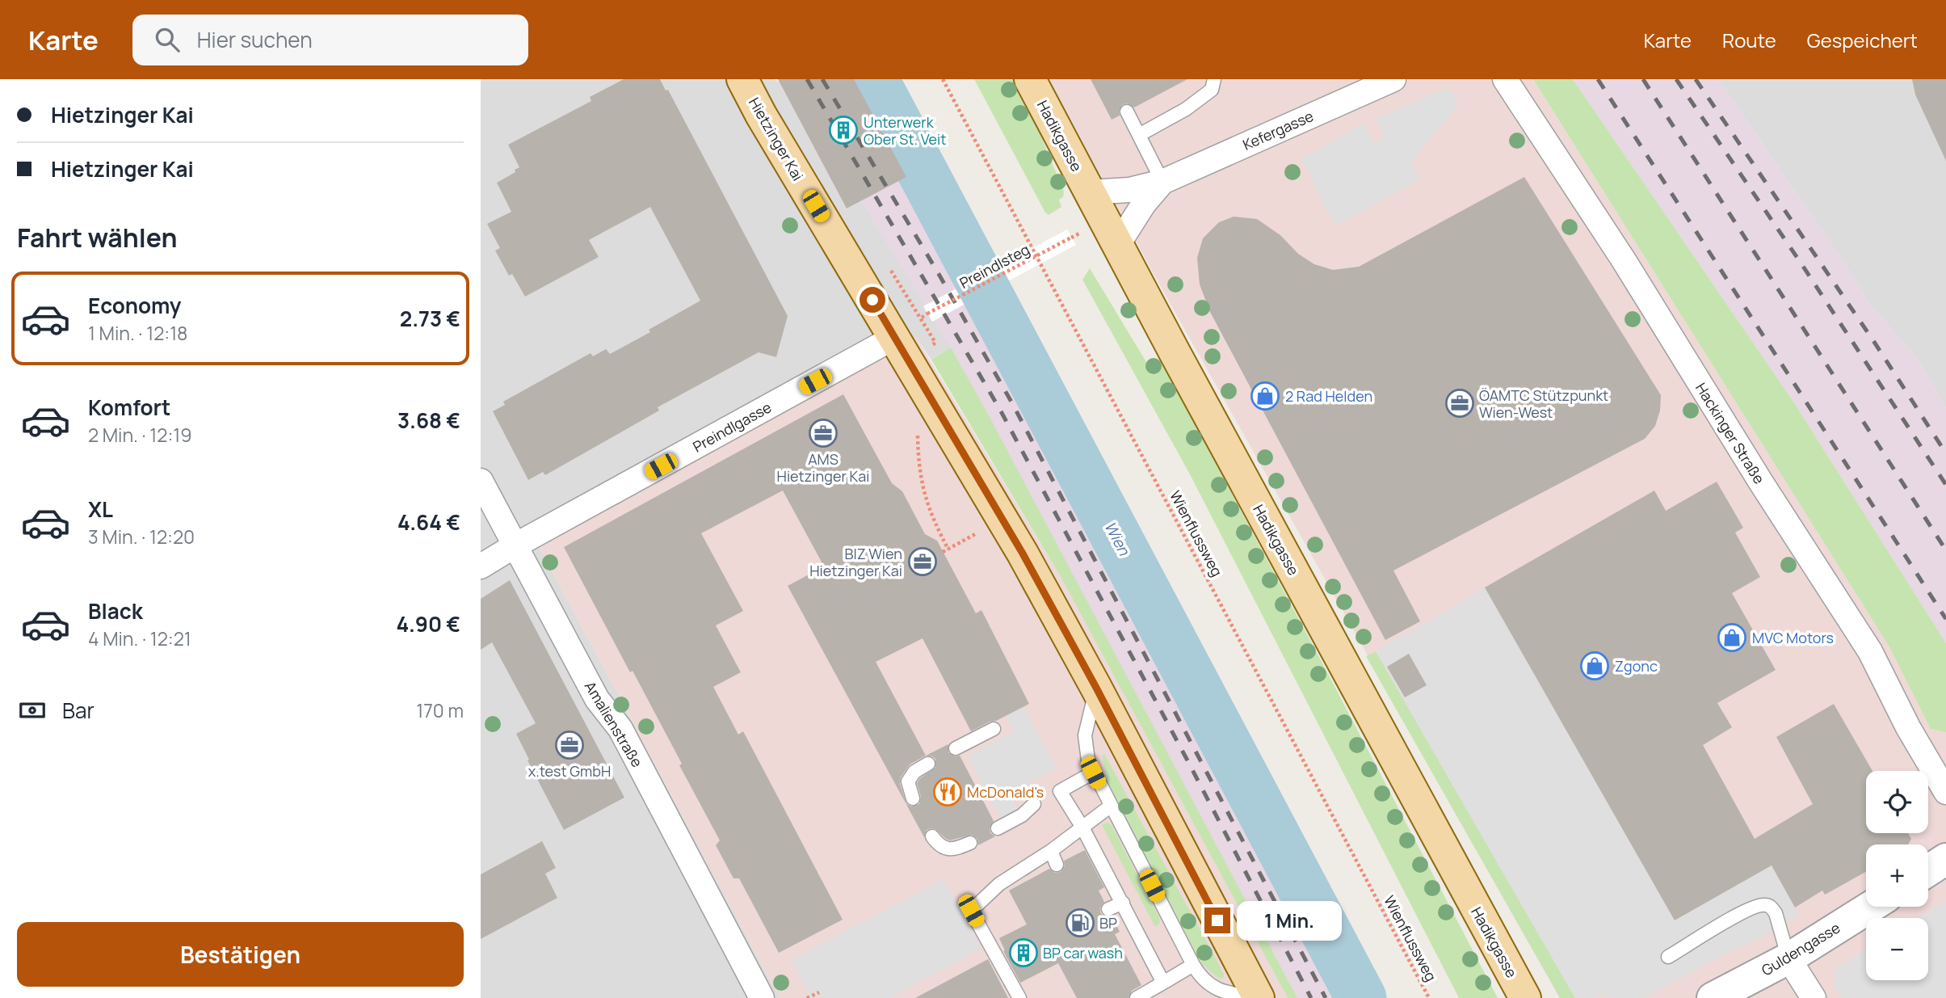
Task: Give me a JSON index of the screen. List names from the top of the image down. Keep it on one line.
{"streets":{"main road":["Hadikgasse","Hietzinger Kai"],"street":["Kefergasse","Preindlgasse","Hackinger Straße","Amalienstraße","Guldengasse"],"path":["Preindlsteg","Wienflussweg"]},"crossings":[["Kefergasse","Hadikgasse"],["Hietzinger Kai","Preindlgasse"],["Preindlgasse","Amalienstraße"]],"water":["Wien"],"places":{"building":["Unterwerk Ober St. Veit","BP car wash"],"shop":["2 Rad Helden","MVC Motors","Zgonc"],"office":["ÖAMTC Stützpunkt Wien-West","AMS Hietzinger Kai","BIZ Wien Hietzinger Kai","x.test GmbH"],"restaurant":["McDonald's"],"fuel station":["BP"]},"page":{"header":"Karte","search":"Hier suchen","nav":["Karte","Route","Gespeichert"],"banner":["Hietzinger Kai","Hietzinger Kai"],"heading":"Fahrt wählen","list":[{"name":"Economy","note":"1 Min. · 12:18","value":"2.73 €"},{"name":"Komfort","note":"2 Min. · 12:19","value":"3.68 €"},{"name":"XL","note":"3 Min. · 12:20","value":"4.64 €"},{"name":"Black","note":"4 Min. · 12:21","value":"4.90 €"}],"pay":["Bar","170 m"],"map_buttons":["+","−"],"bubble":"1 Min.","buttons":"Bestätigen"}}
